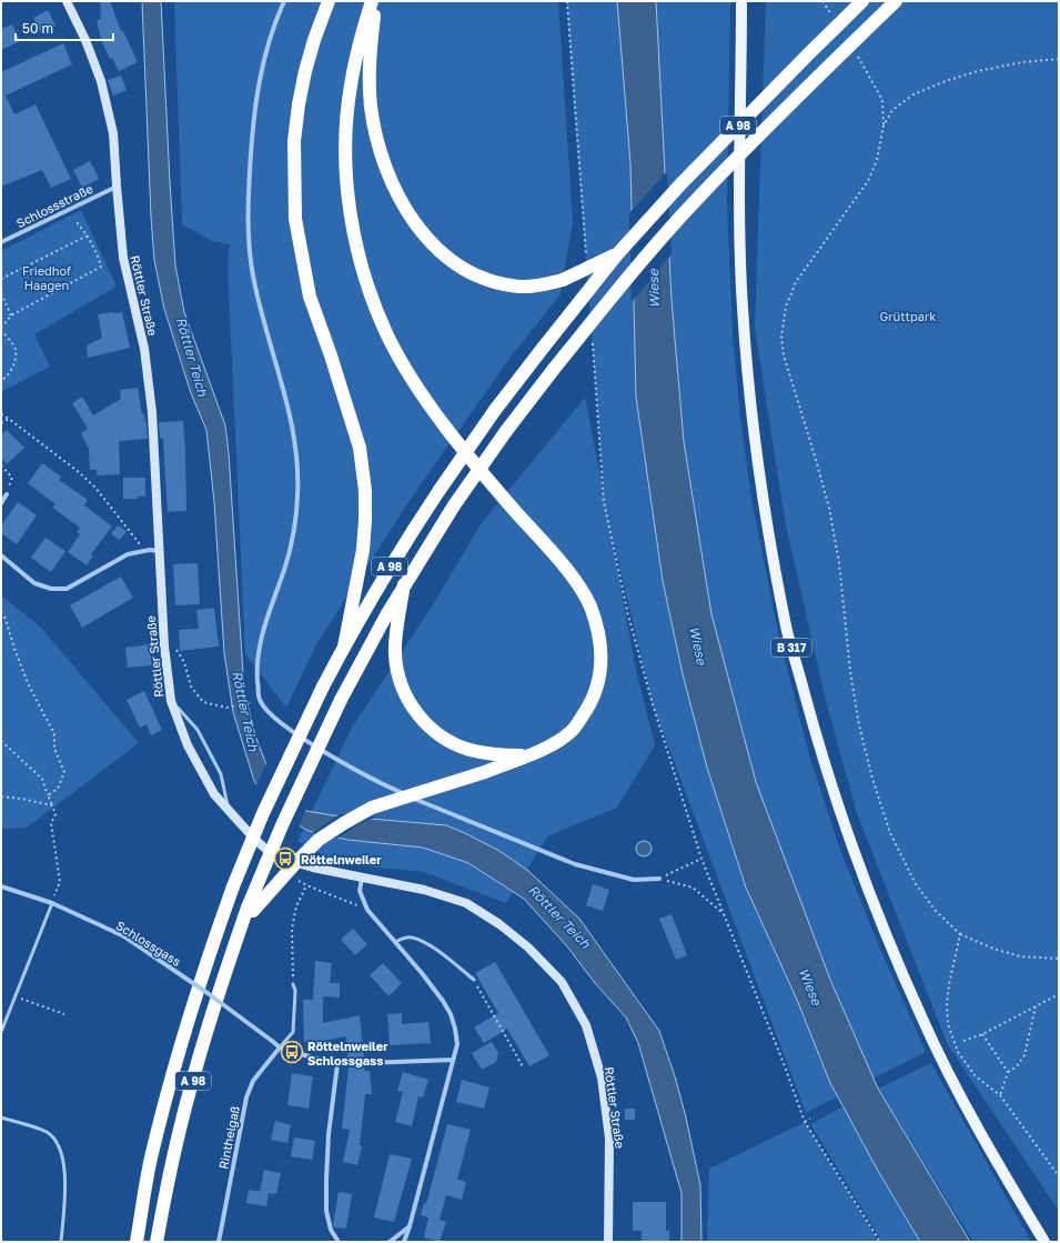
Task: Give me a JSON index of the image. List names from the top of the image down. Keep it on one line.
{"streets":{"highway":["A 98"],"main road":["B 317"],"street":["Schlossstraße","Röttler Straße","Schlossgass","Rinthelgaß"]},"crossings":[["Schlossstraße","Röttler Straße"],["Schlossgass","Rinthelgaß"]],"water":["Wiese","Röttler Teich"],"parks":["Friedhof Haagen","Grüttpark"],"places":{"bus stop":["Röttelnweiler","Röttelnweiler Schlossgass"]},"scale_bar":"50 m"}
